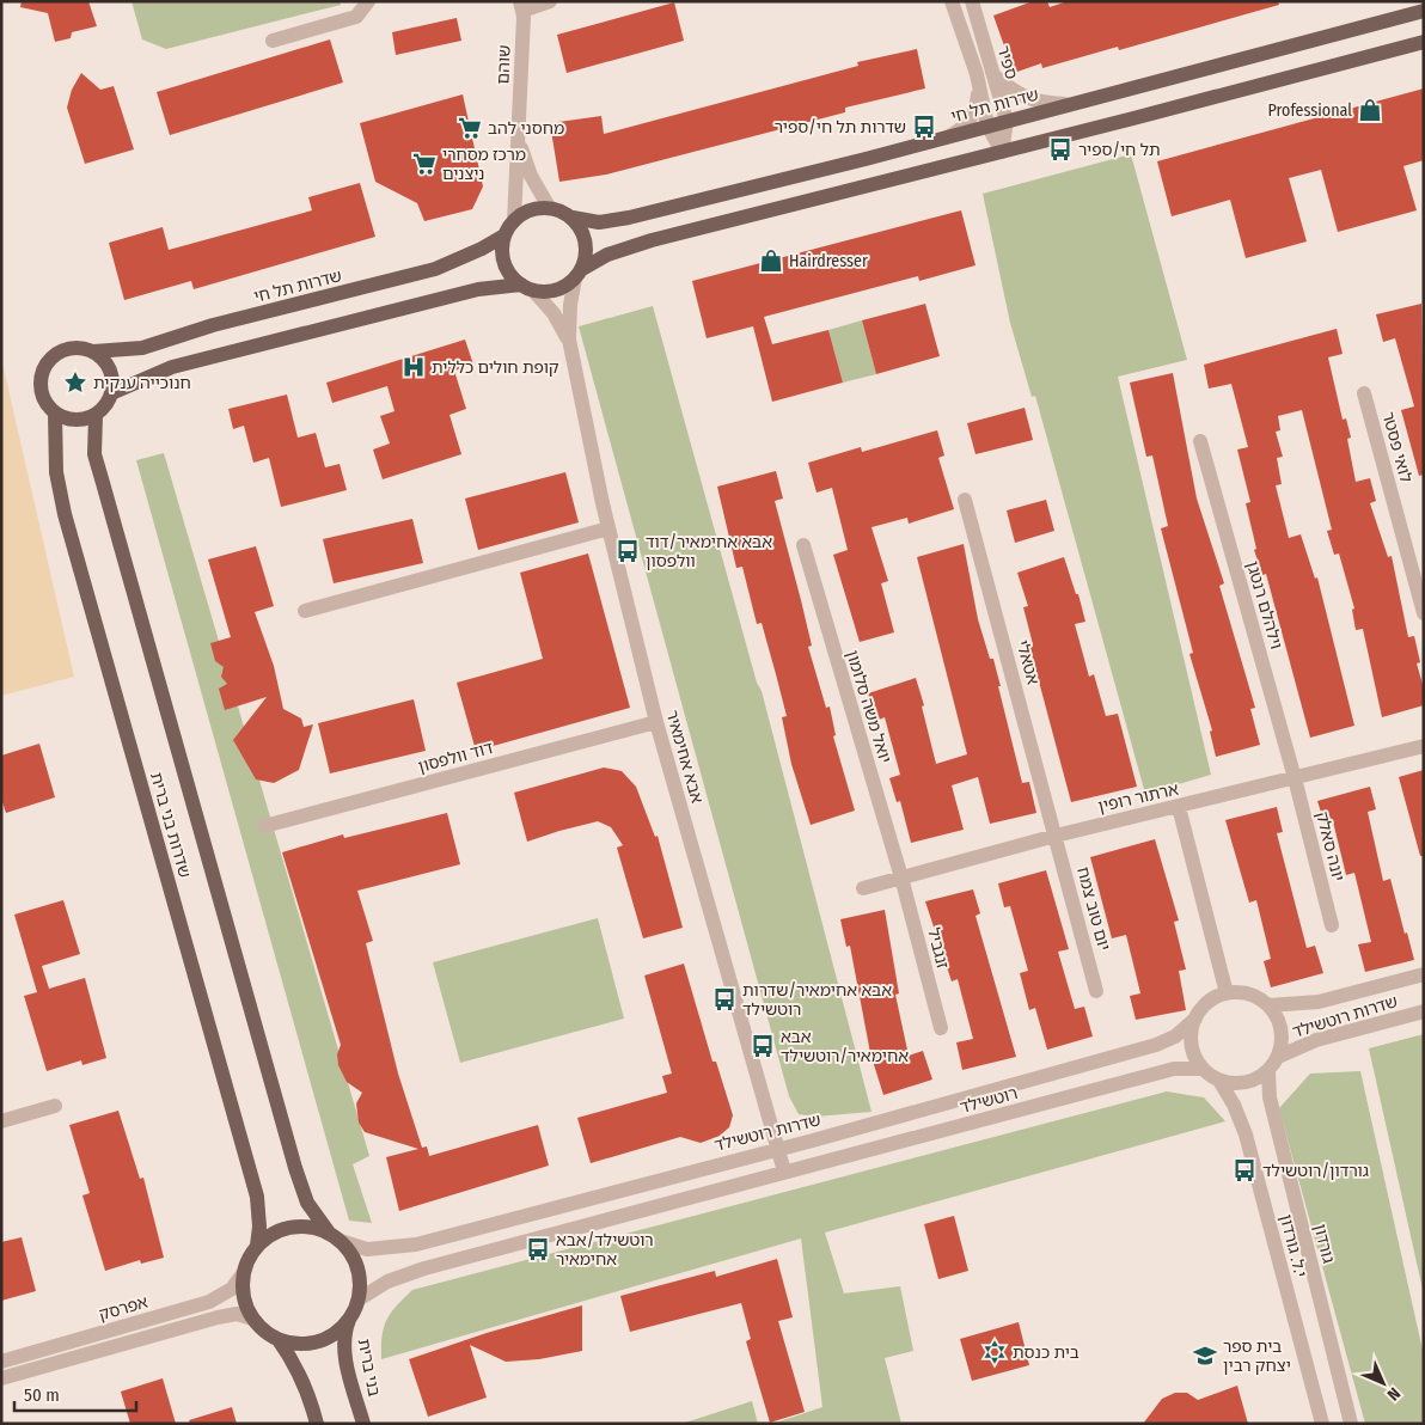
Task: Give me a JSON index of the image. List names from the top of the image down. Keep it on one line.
{"streets":{"main road":["שדרות תל חי","שדרות בני ברית","בני ברית"],"street":["ספיר","שוהם","לואי פסטר","וילהלם רנטגן","אטאלי","יואל משה סלומון","דוד וולפסון","אבא אחימאיר","ארתור רופין","יונה סאלק","יום טוב צמח","זנגביל","שדרות רוטשילד","רוטשילד","גורדון","י.ל. גורדון","אפרסק"]},"crossings":[["ספיר","שדרות תל חי"],["שוהם","שדרות תל חי"],["שוהם","אבא אחימאיר"],["שדרות תל חי","אבא אחימאיר"],["שדרות תל חי","שדרות בני ברית"],["וילהלם רנטגן","ארתור רופין"],["וילהלם רנטגן","יונה סאלק"],["אטאלי","ארתור רופין"],["אטאלי","יום טוב צמח"],["יואל משה סלומון","ארתור רופין"],["יואל משה סלומון","זנגביל"],["דוד וולפסון","אבא אחימאיר"],["אבא אחימאיר","שדרות רוטשילד"],["אבא אחימאיר","רוטשילד"],["ארתור רופין","יונה סאלק"],["ארתור רופין","יום טוב צמח"],["ארתור רופין","זנגביל"],["שדרות בני ברית","שדרות רוטשילד"],["שדרות בני ברית","אפרסק"],["שדרות בני ברית","בני ברית"],["שדרות רוטשילד","רוטשילד"],["שדרות רוטשילד","גורדון"],["שדרות רוטשילד","י.ל. גורדון"],["שדרות רוטשילד","אפרסק"],["שדרות רוטשילד","בני ברית"],["רוטשילד","גורדון"],["רוטשילד","י.ל. גורדון"],["גורדון","י.ל. גורדון"],["אפרסק","בני ברית"]],"places":{"shop":["Professional","Hairdresser"],"bus stop":["שדרות תל חי/ספיר","תל חי/ספיר","אבא אחימאיר/דוד וולפסון","אבא אחימאיר/שדרות רוטשילד","אבא אחימאיר/רוטשילד","גורדון/רוטשילד","רוטשילד/אבא אחימאיר"],"supermarket":["מחסני להב","מרכז מסחרי ניצנים"],"hospital":["קופת חולים כללית"],"place":["חנוכייה ענקית"],"synagogue":["בית כנסת"],"school or university":["בית ספר יצחק רבין"]},"scale_bar":"50 m","north":"bottom right"}
